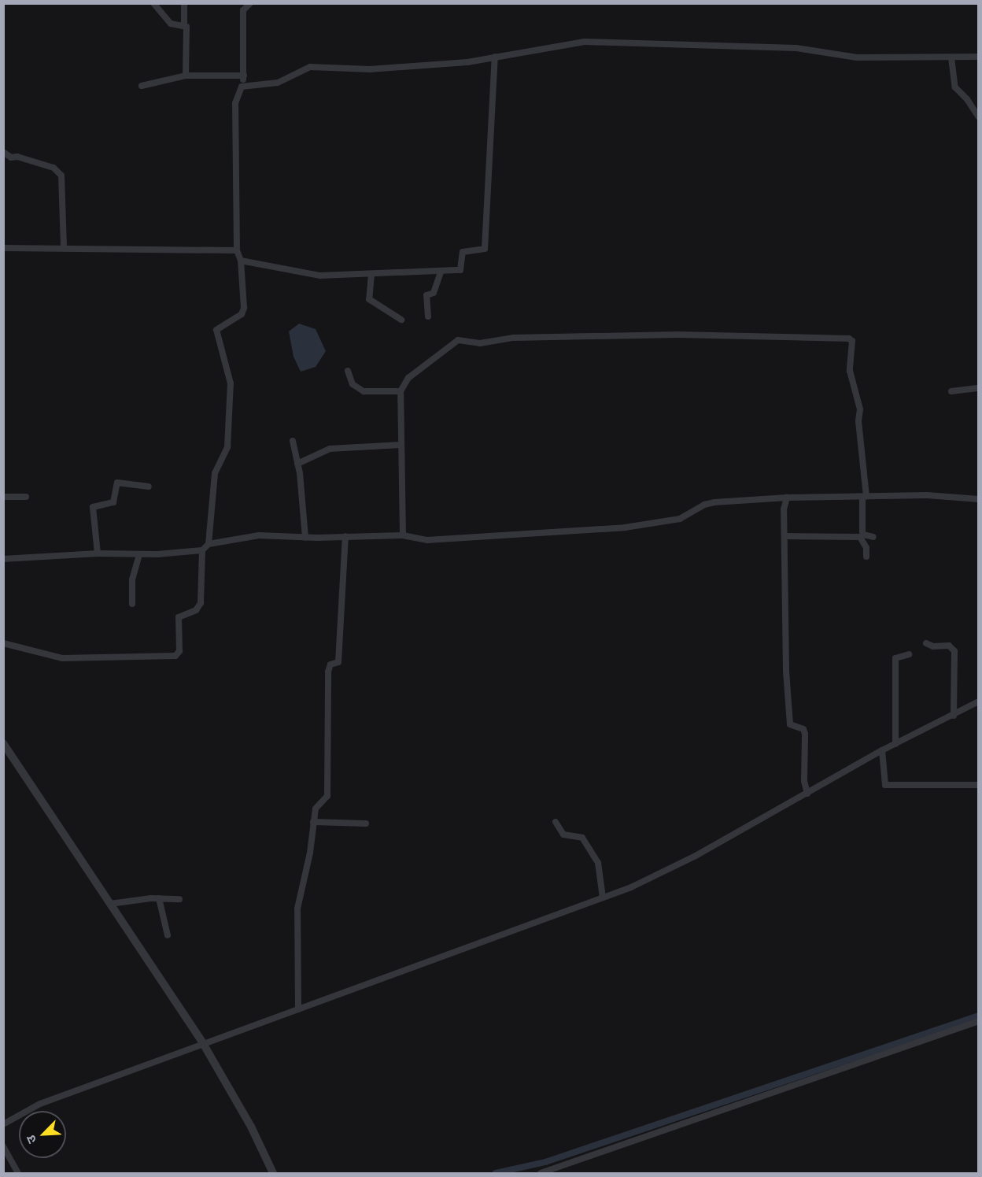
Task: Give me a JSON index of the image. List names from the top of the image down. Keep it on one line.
{"north":"bottom left"}
